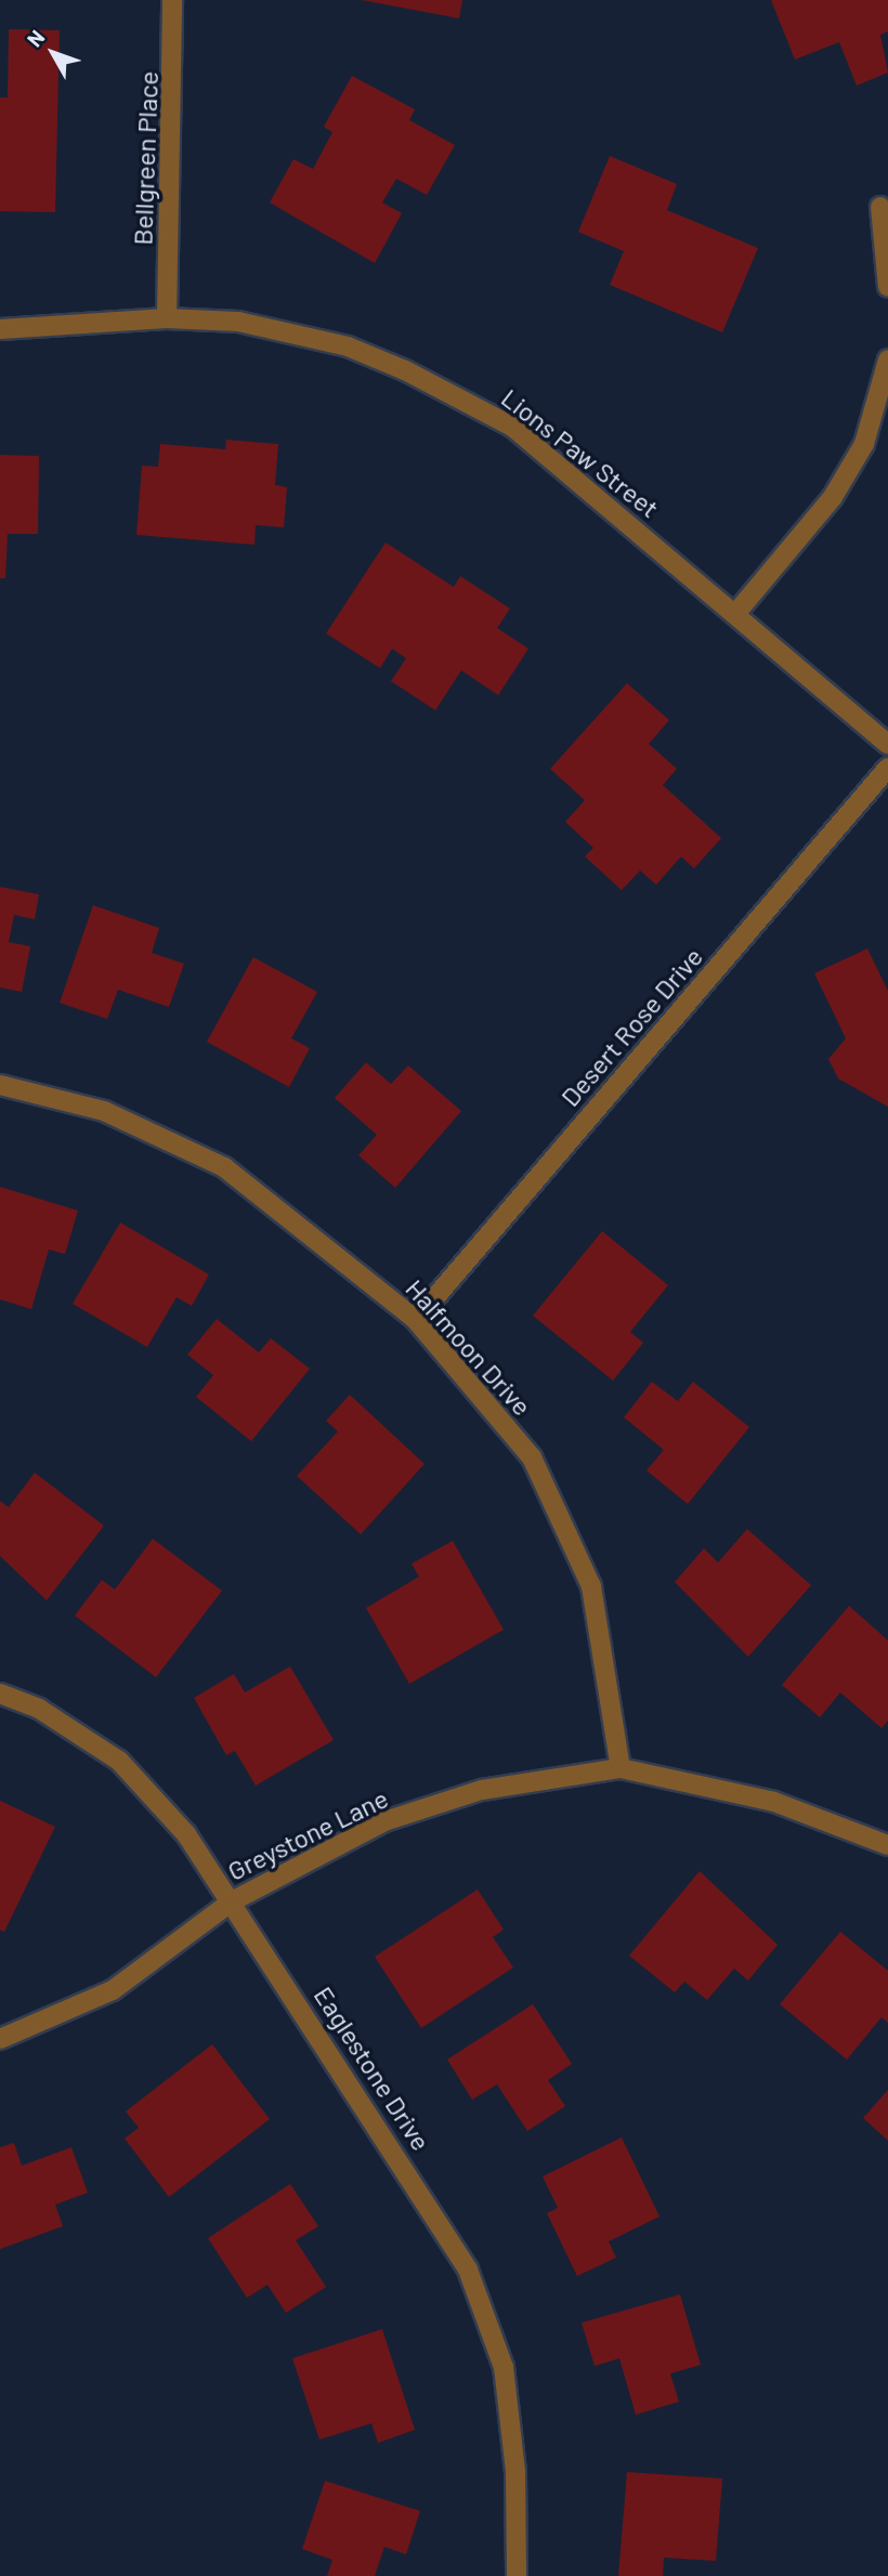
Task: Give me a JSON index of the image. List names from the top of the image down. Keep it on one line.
{"streets":{"street":["Bellgreen Place","Lions Paw Street","Desert Rose Drive","Halfmoon Drive","Greystone Lane","Eaglestone Drive"]},"crossings":[["Bellgreen Place","Lions Paw Street"],["Desert Rose Drive","Halfmoon Drive"],["Halfmoon Drive","Greystone Lane"],["Greystone Lane","Eaglestone Drive"]],"north":"top left"}
